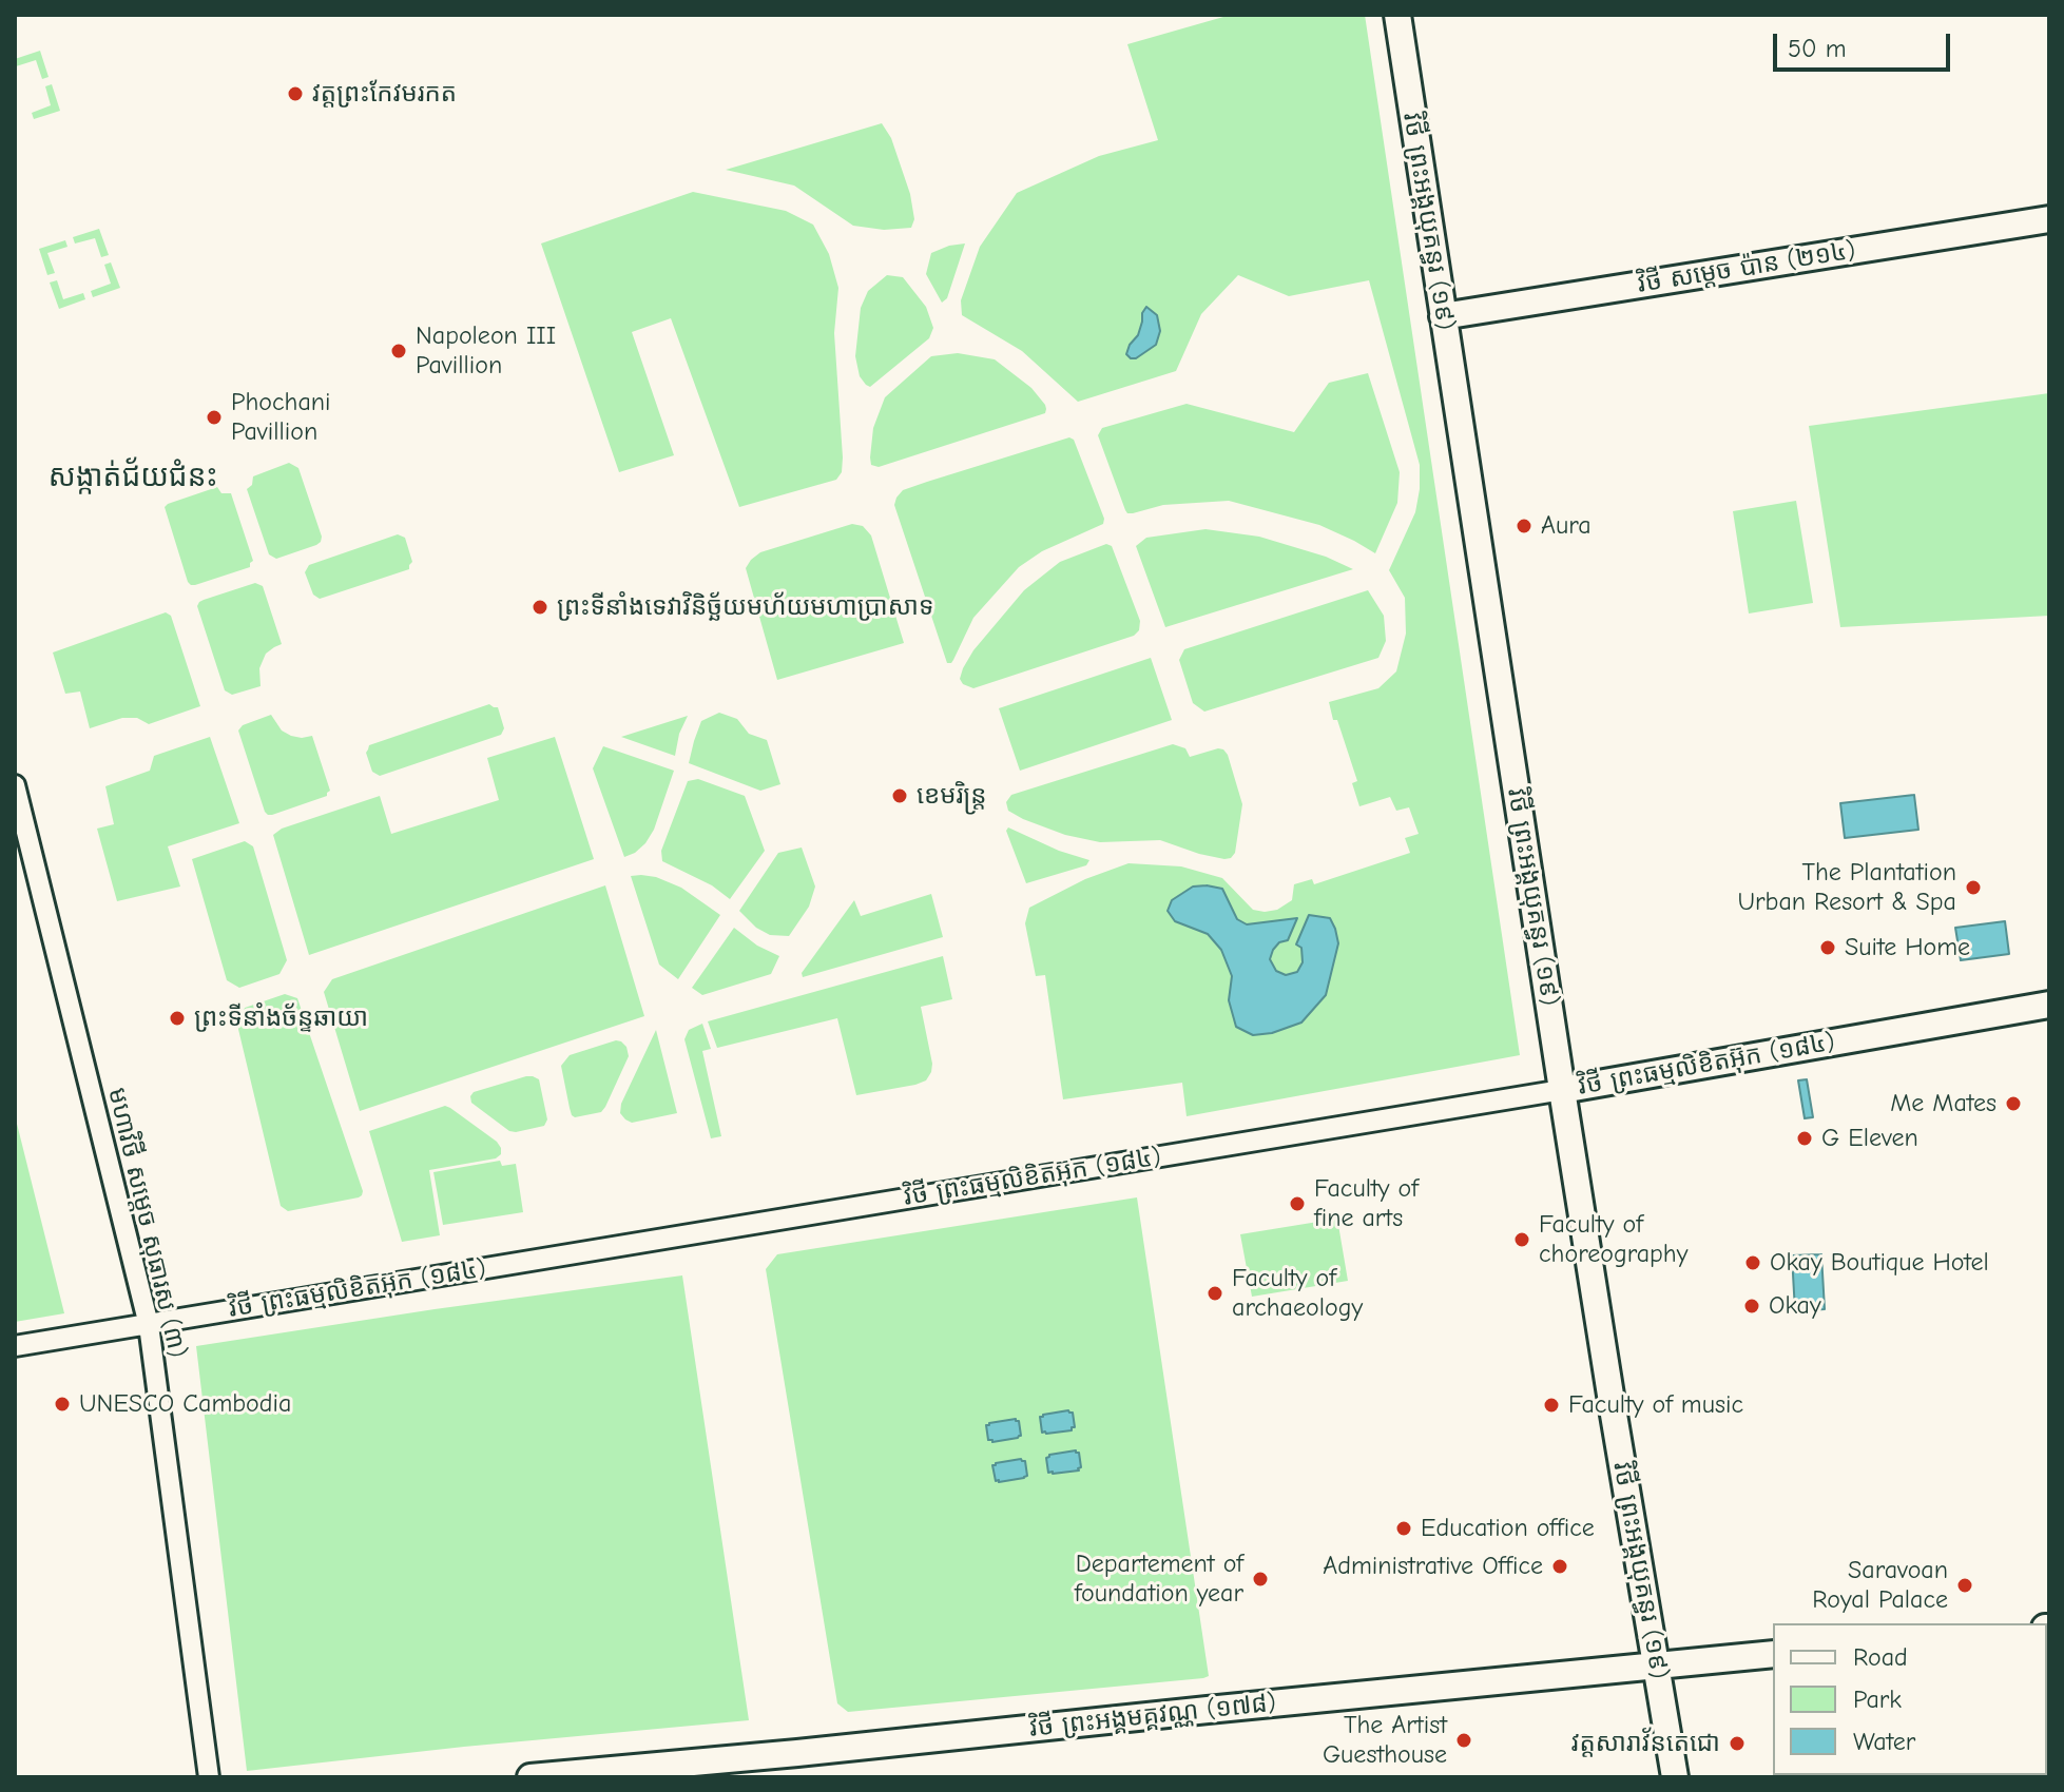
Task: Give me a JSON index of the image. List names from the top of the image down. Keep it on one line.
{"streets":{"street":["វិថី ព្រះអង្គយុគន្ធរ (១៩)","វិថី សម្តេច ប៉ាន (២១៤)","វិថី ព្រះធម្មលិខិតអ៊ុក (១៨៤)","មហាវិថី សម្តេច សុធារស (៣)","វិថី ព្រះអង្គមគ្គវណ្ណ (១៧៨)"]},"crossings":[["វិថី ព្រះអង្គយុគន្ធរ (១៩)","វិថី សម្តេច ប៉ាន (២១៤)"],["វិថី ព្រះអង្គយុគន្ធរ (១៩)","វិថី ព្រះធម្មលិខិតអ៊ុក (១៨៤)"],["វិថី ព្រះអង្គយុគន្ធរ (១៩)","វិថី ព្រះអង្គមគ្គវណ្ណ (១៧៨)"],["វិថី ព្រះធម្មលិខិតអ៊ុក (១៨៤)","មហាវិថី សម្តេច សុធារស (៣)"]],"districts":["សង្កាត់ជ័យជំនះ"],"places":["វត្តព្រះកែវមរកត","Napoleon III Pavillion","Phochani Pavillion","Aura","ព្រះទីនាំងទេវាវិនិច្ឆ័យមហ័យមហាប្រាសាទ","ខេមរិន្រ្ត","The Plantation Urban Resort & Spa","Suite Home","ព្រះទីនាំងច័ន្ទឆាយា","Me Mates","G Eleven","Faculty of fine arts","Faculty of choreography","Okay Boutique Hotel","Faculty of archaeology","Okay","UNESCO Cambodia","Faculty of music","Education office","Administrative Office","Departement of foundation year","Saravoan Royal Palace","The Artist Guesthouse","វត្តសារាវ័នតេជោ"],"legend":["Road","Park","Water"],"scale_bar":"50 m"}
